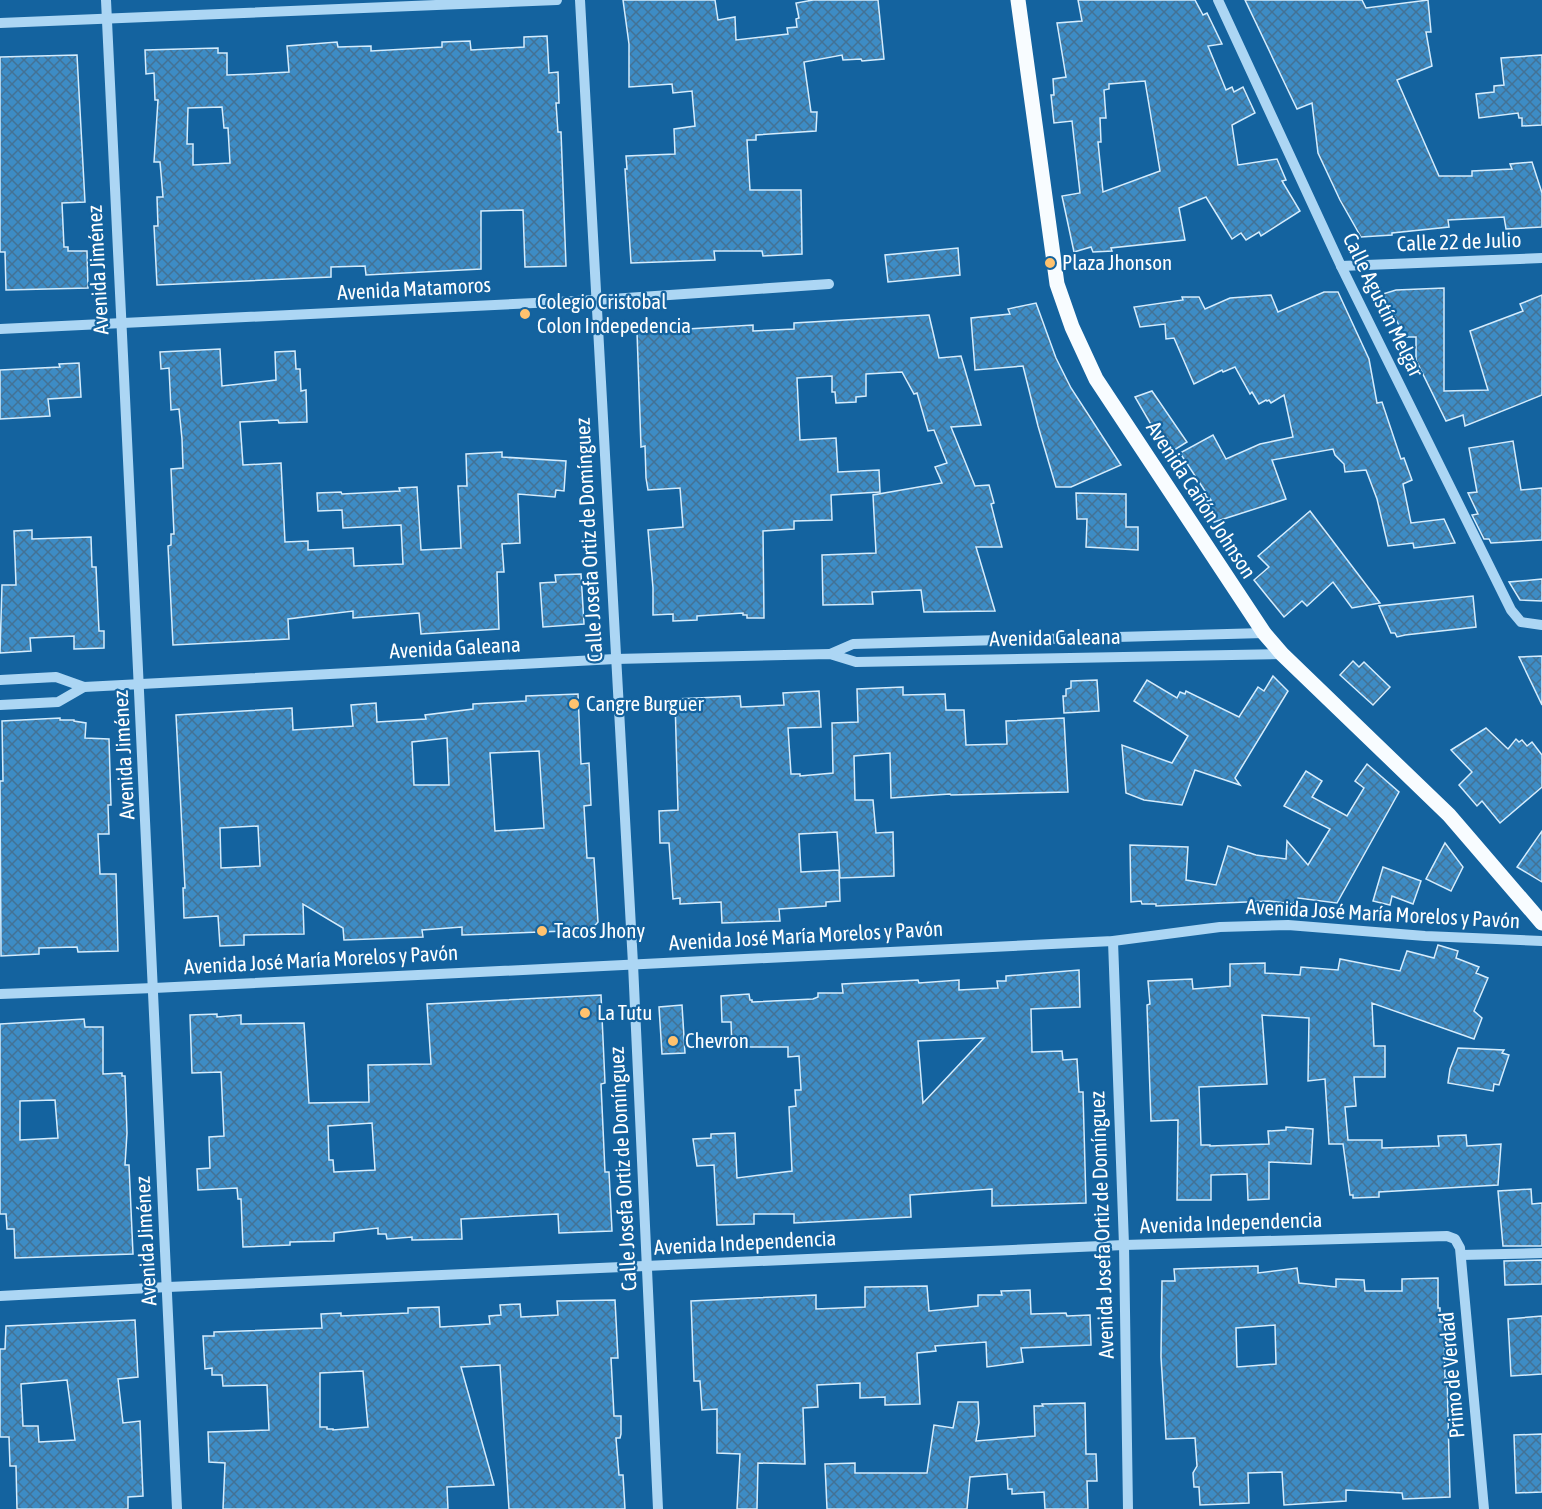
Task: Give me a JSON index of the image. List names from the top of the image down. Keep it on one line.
{"streets":{"main road":["Avenida Cañón Johnson"],"street":["Calle 22 de Julio","Avenida Jiménez","Avenida Matamoros","Calle Agustín Melgar","Calle Josefa Ortiz de Domínguez","Avenida Galeana","Avenida José María Morelos y Pavón","Avenida Independencia","Avenida Josefa Ortiz de Domínguez","Primo de Verdad"]},"crossings":[["Calle 22 de Julio","Calle Agustín Melgar"],["Avenida Jiménez","Avenida Matamoros"],["Avenida Jiménez","Avenida Galeana"],["Avenida Jiménez","Avenida José María Morelos y Pavón"],["Avenida Jiménez","Avenida Independencia"],["Avenida Matamoros","Calle Josefa Ortiz de Domínguez"],["Avenida Cañón Johnson","Avenida Galeana"],["Calle Josefa Ortiz de Domínguez","Avenida Galeana"],["Calle Josefa Ortiz de Domínguez","Avenida José María Morelos y Pavón"],["Calle Josefa Ortiz de Domínguez","Avenida Independencia"],["Avenida José María Morelos y Pavón","Avenida Josefa Ortiz de Domínguez"],["Avenida Independencia","Avenida Josefa Ortiz de Domínguez"],["Avenida Independencia","Primo de Verdad"]],"places":["Plaza Jhonson","Colegio Cristobal Colon Indepedencia","Cangre Burguer","Tacos Jhony","La Tutu","Chevron"]}
